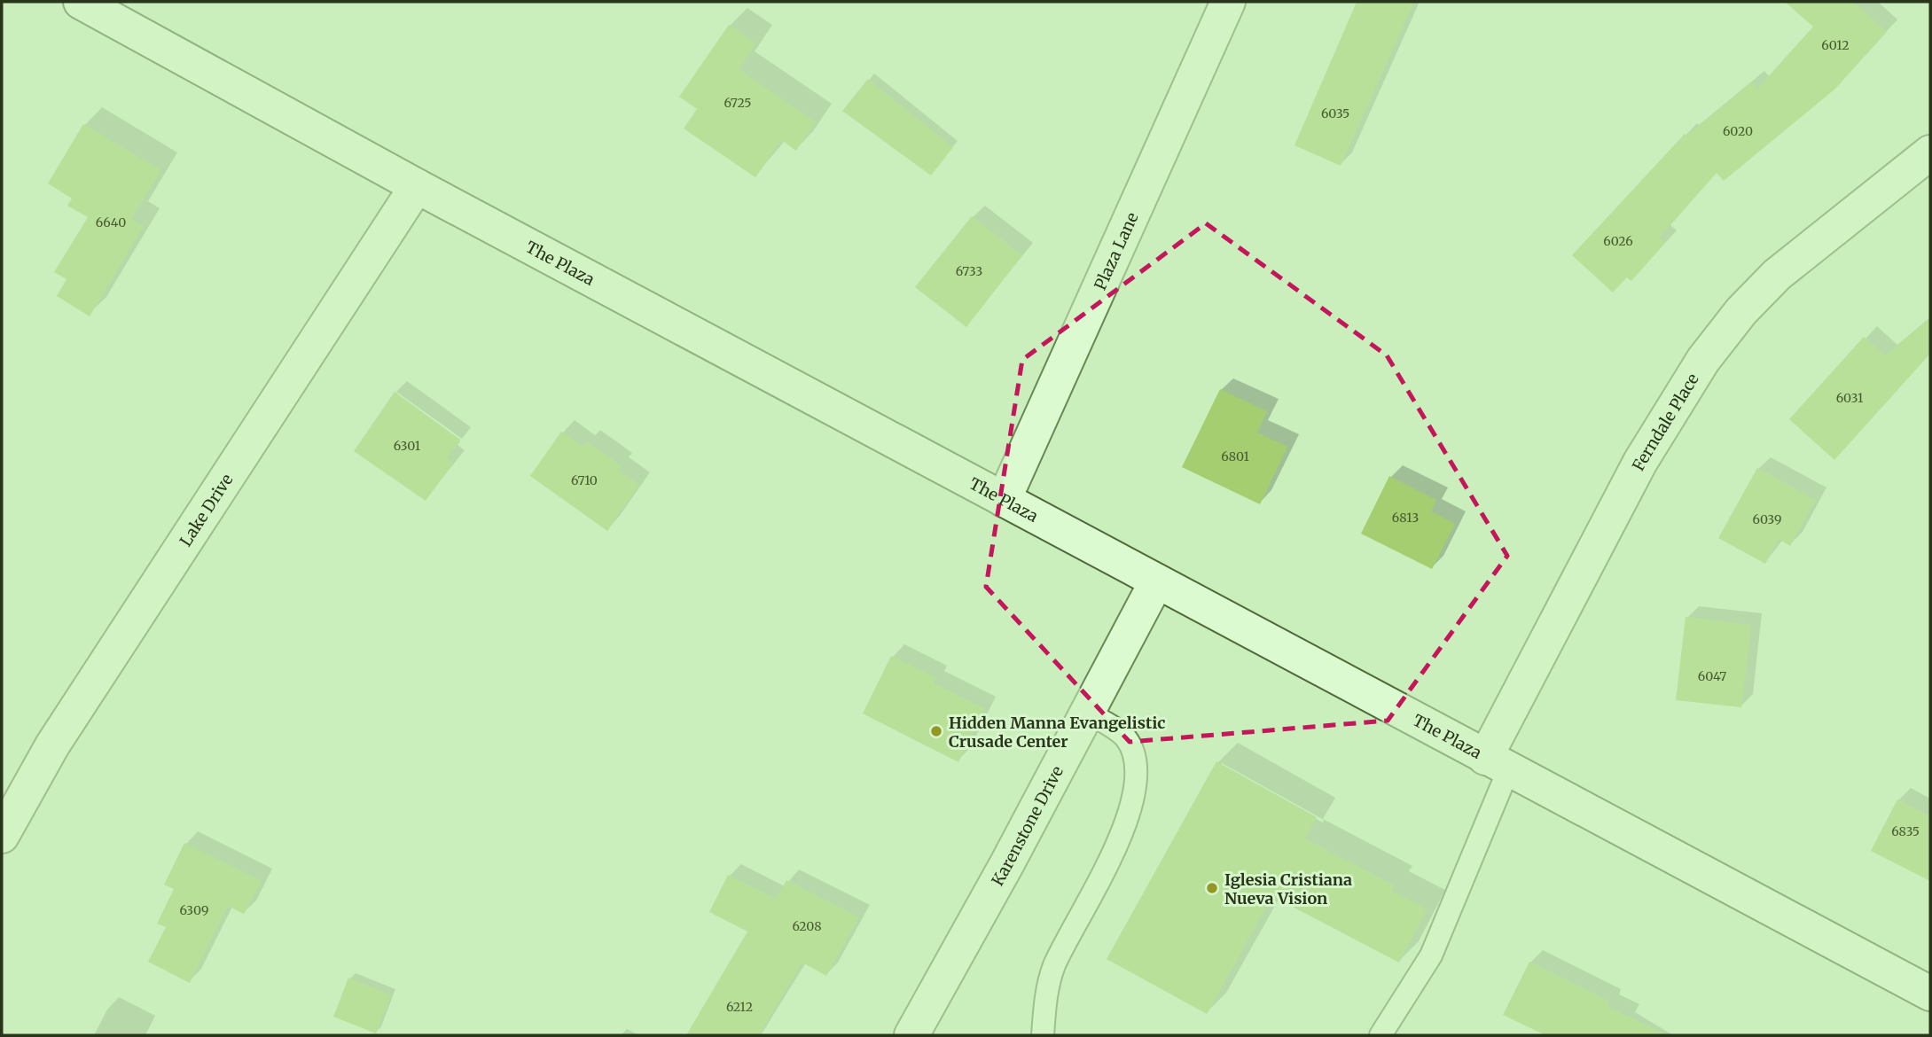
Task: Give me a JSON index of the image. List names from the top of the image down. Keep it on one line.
{"streets":{"street":["Plaza Lane","The Plaza","Ferndale Place","Lake Drive","Karenstone Drive"]},"crossings":[["Plaza Lane","The Plaza"],["The Plaza","Ferndale Place"],["The Plaza","Lake Drive"],["The Plaza","Karenstone Drive"]],"places":["Hidden Manna Evangelistic Crusade Center","Iglesia Cristiana Nueva Vision"],"house_numbers":["6012","6725","6035","6020","6640","6026","6733","6031","6301","6801","6710","6813","6039","6047","6835","6309","6208","6212"]}
